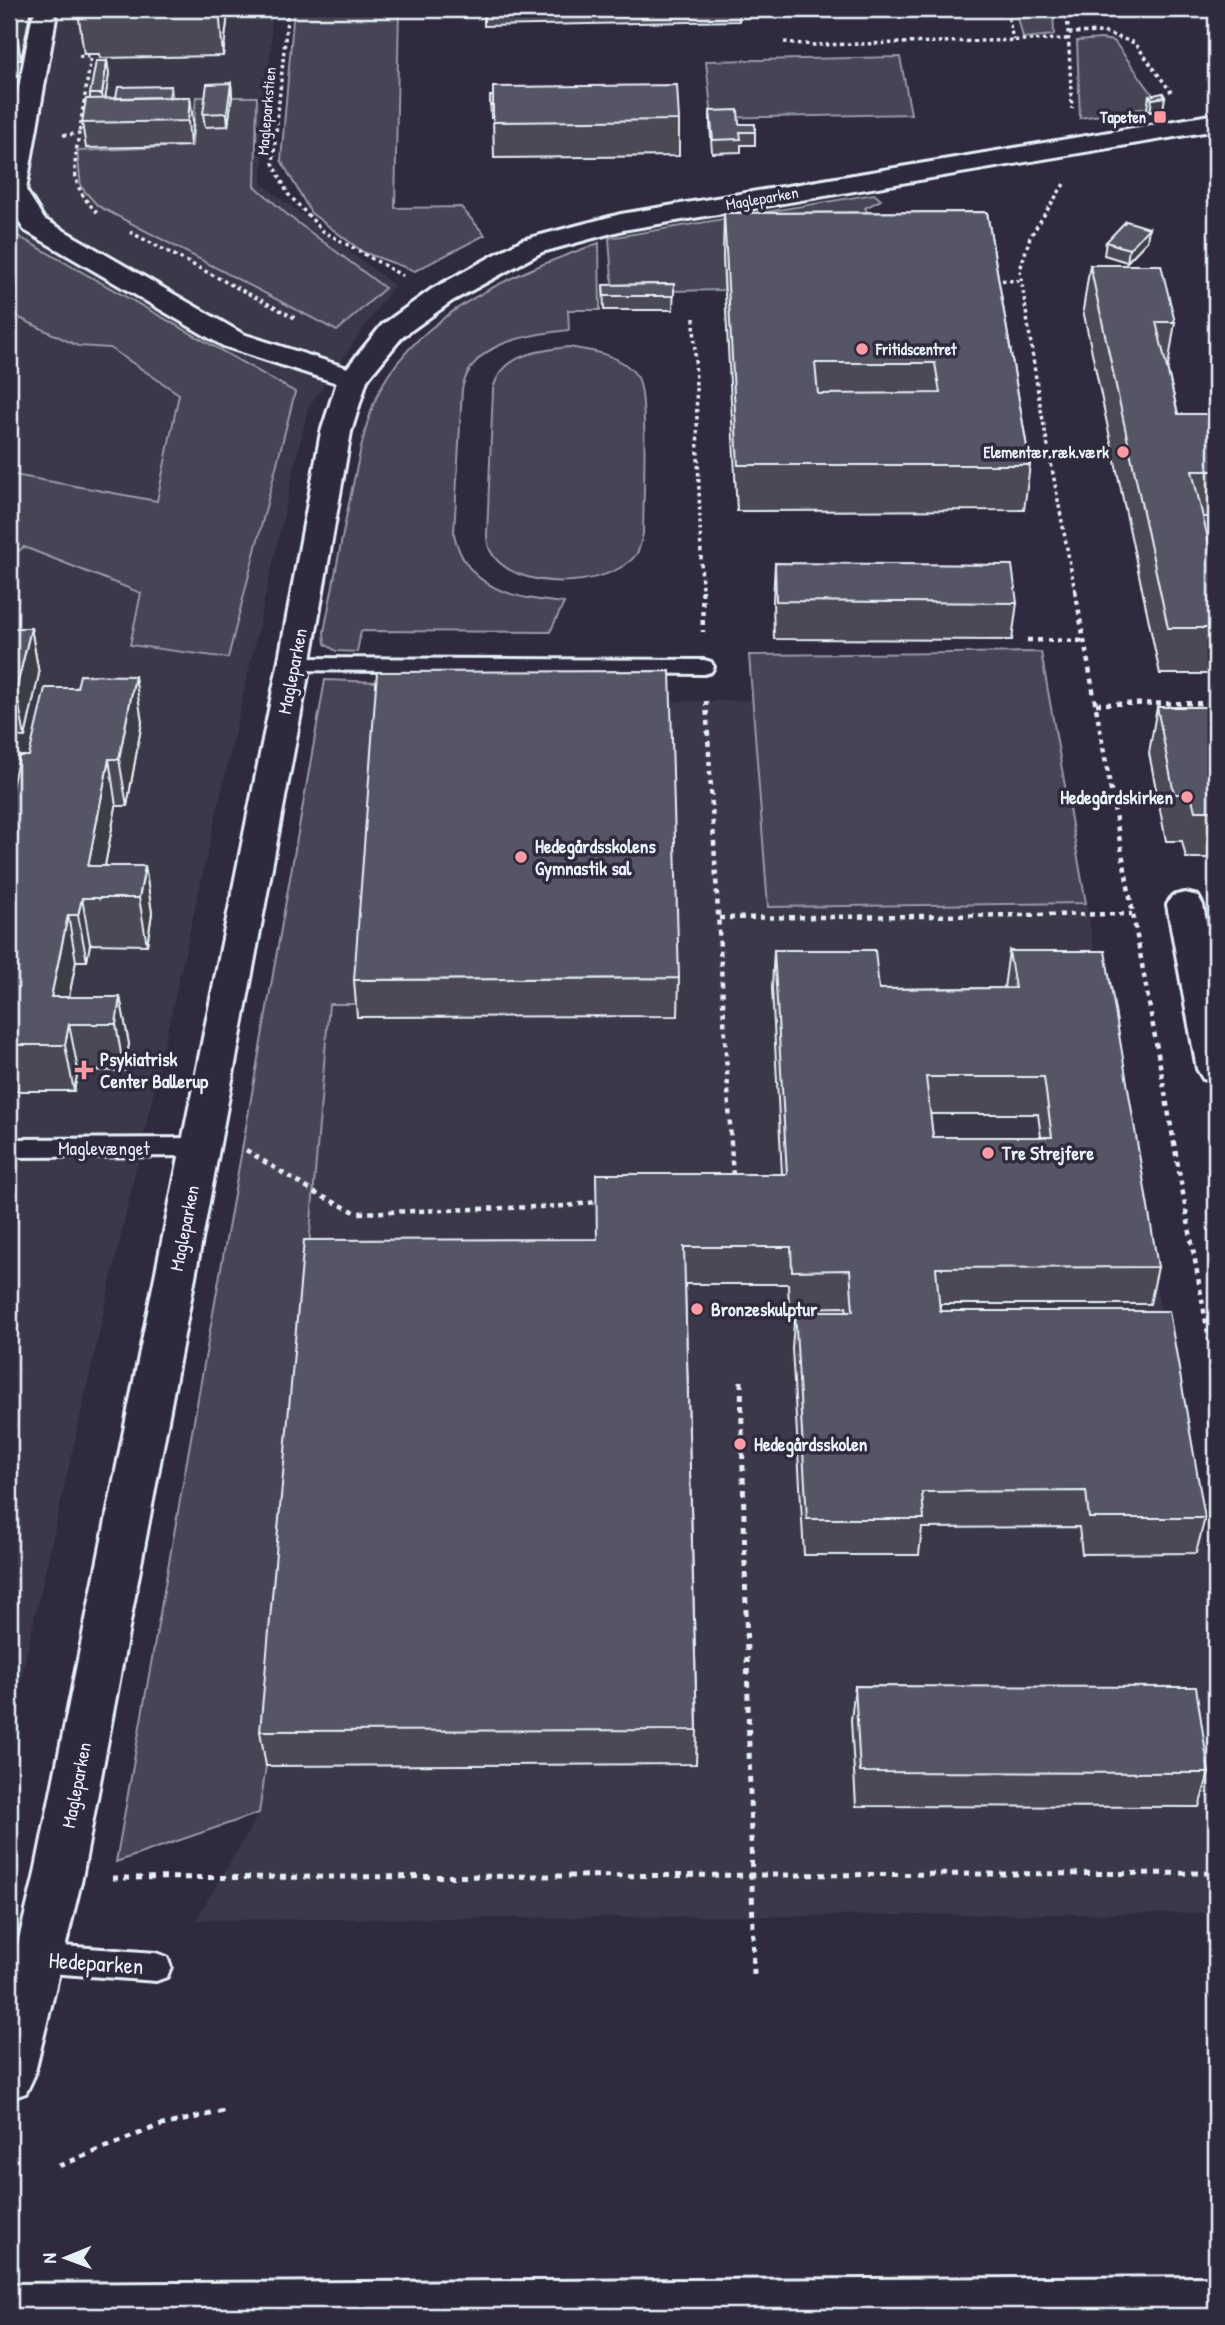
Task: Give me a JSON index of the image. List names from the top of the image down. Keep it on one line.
{"streets":{"street":["Magleparken"],"lane":["Maglevænget","Hedeparken"],"path":["Magleparkstien"]},"crossings":[["Magleparkstien","Magleparken"],["Magleparken","Maglevænget"],["Magleparken","Hedeparken"]],"places":{"transit":["Tapeten"],"other":["Fritidscentret","Elementær.ræk.værk","Hedegårdskirken","Hedegårdsskolens Gymnastik sal","Tre Strejfere","Bronzeskulptur","Hedegårdsskolen"],"health":["Psykiatrisk Center Ballerup"]},"north":"left"}
